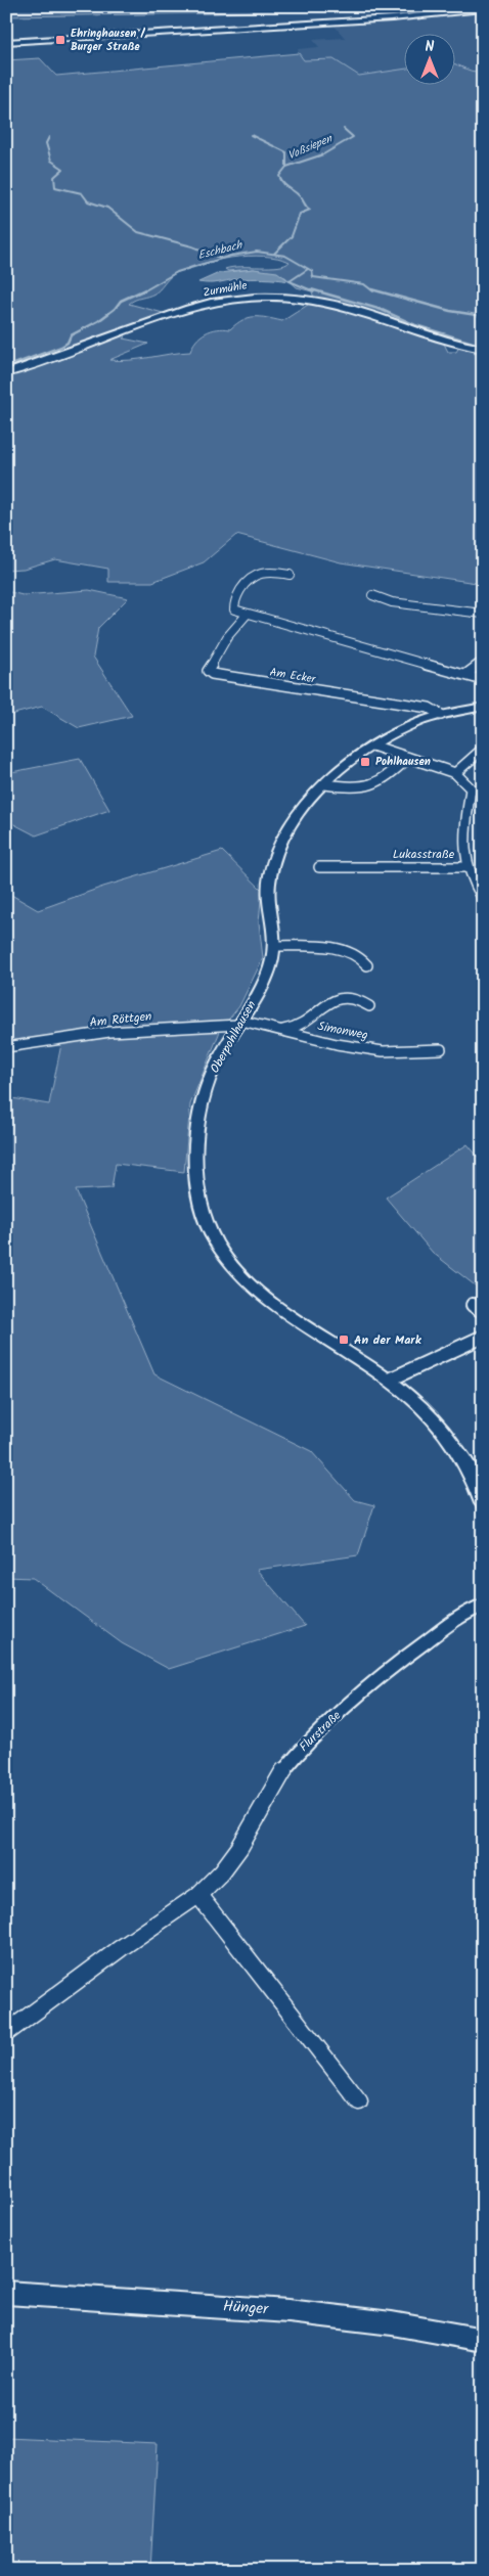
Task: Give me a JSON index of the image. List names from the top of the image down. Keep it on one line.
{"streets":{"main road":["Zurmühle","Hünger"],"street":["Am Ecker","Lukasstraße","Am Röttgen","Simonweg","Oberpohlhausen","Flurstraße"]},"crossings":[["Am Ecker","Oberpohlhausen"],["Am Röttgen","Simonweg"],["Am Röttgen","Oberpohlhausen"],["Simonweg","Oberpohlhausen"]],"water":["Voßsiepen","Eschbach"],"places":{"transit":["Ehringhausen / Burger Straße","Pohlhausen","An der Mark"]},"north":"top"}
